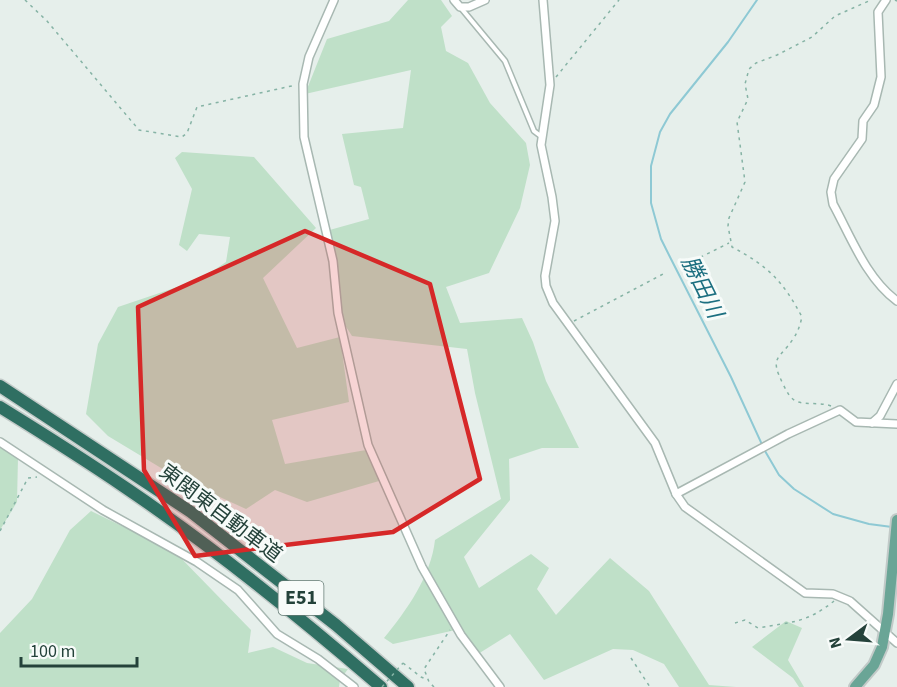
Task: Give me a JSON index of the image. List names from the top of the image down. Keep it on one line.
{"streets":{"highway":["東関東自動車道","E51"]},"water":["勝田川"],"scale_bar":"100 m","north":"left"}
